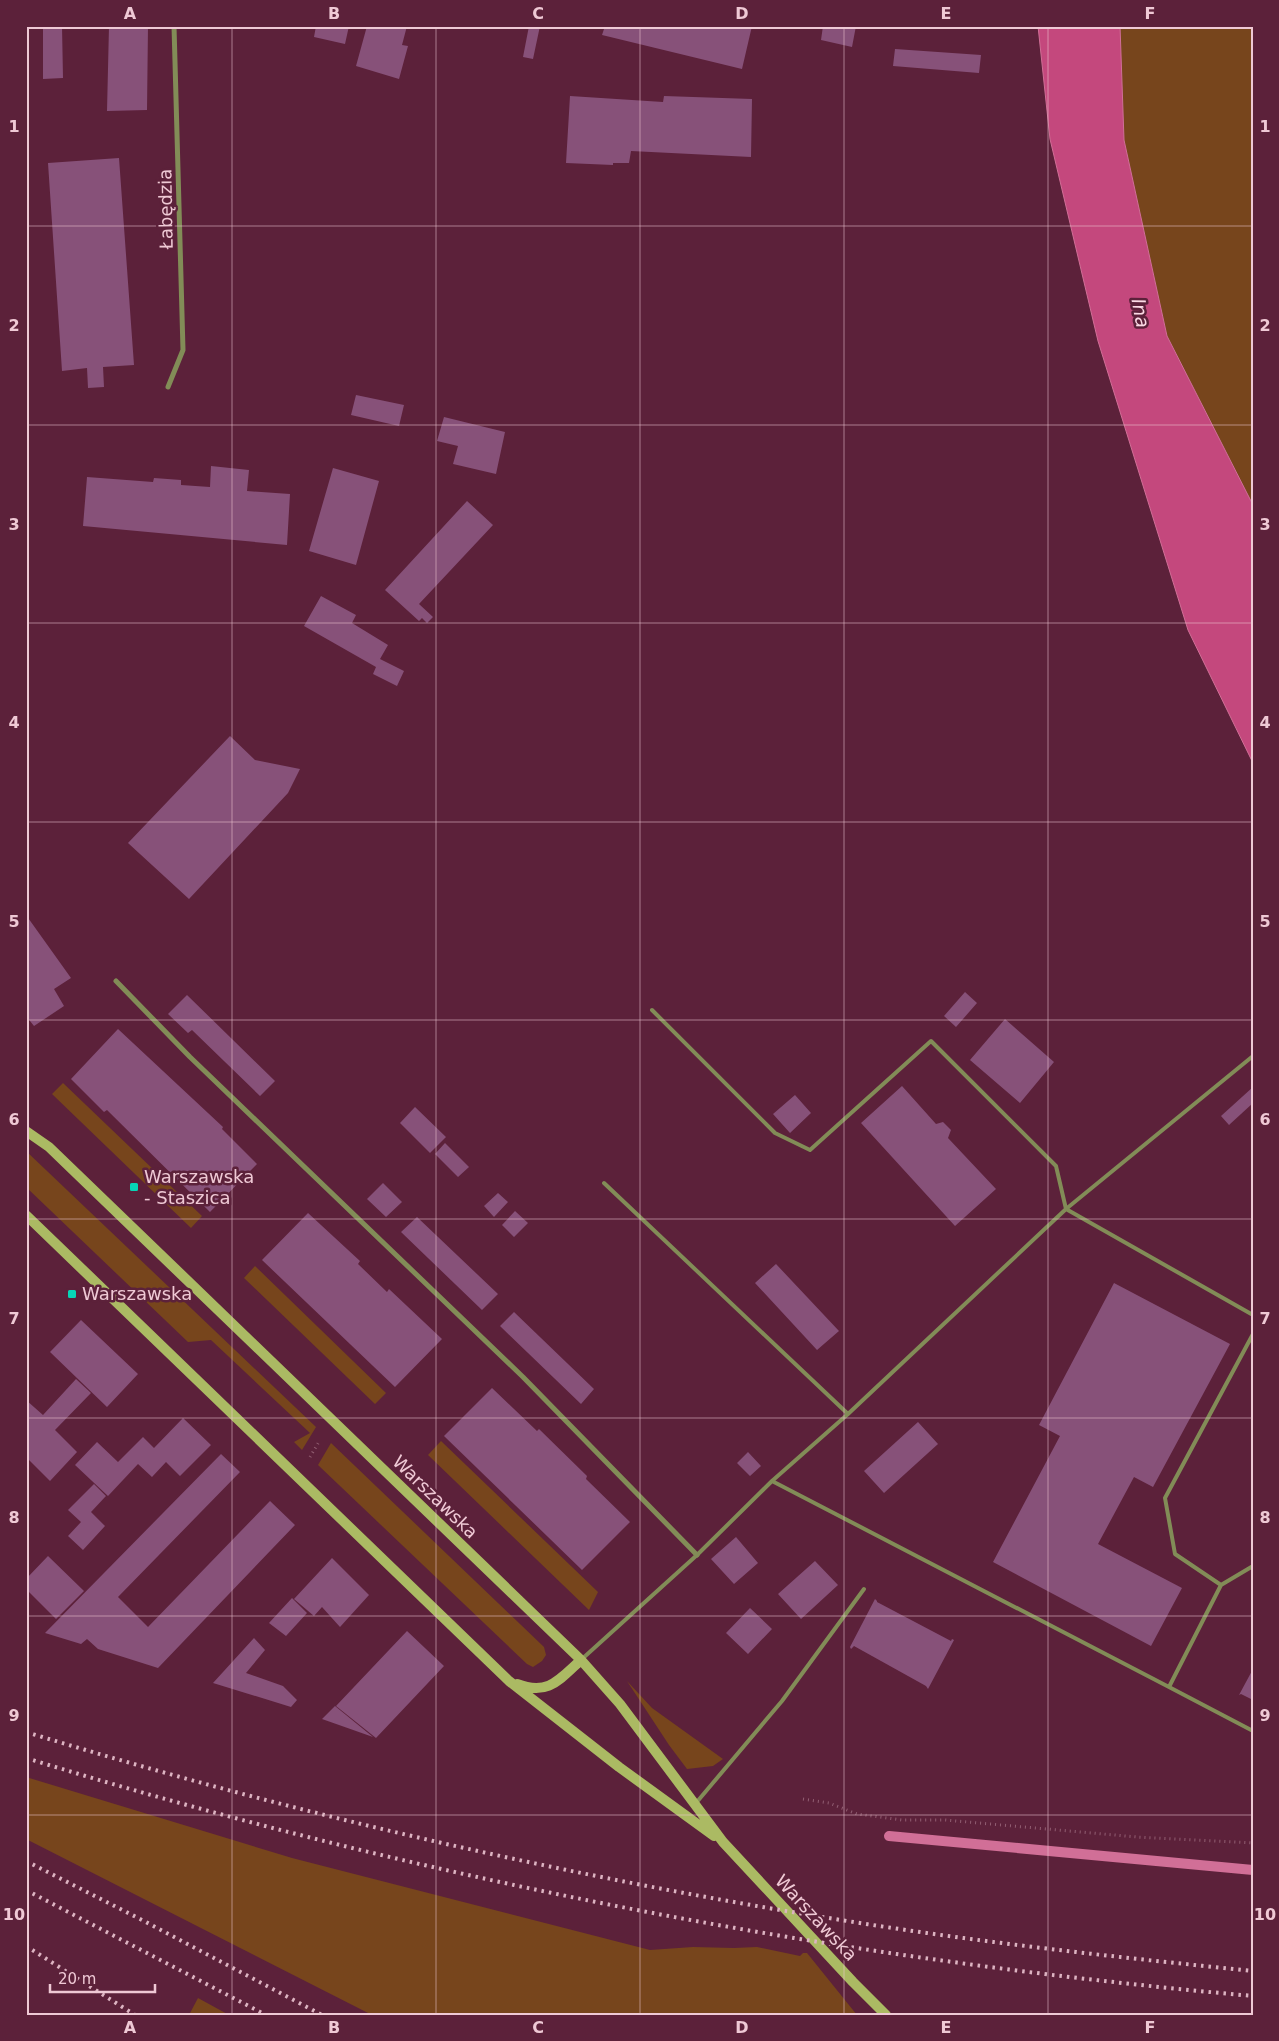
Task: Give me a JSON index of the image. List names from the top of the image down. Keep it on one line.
{"streets":{"main road":["Warszawska"],"street":["Łabędzia"]},"water":["Ina"],"places":{"transit":["Warszawska - Staszica","Warszawska"]},"scale_bar":"20 m","grid":{"columns":["A","B","C","D","E","F"],"rows":["1","2","3","4","5","6","7","8","9","10"]}}
